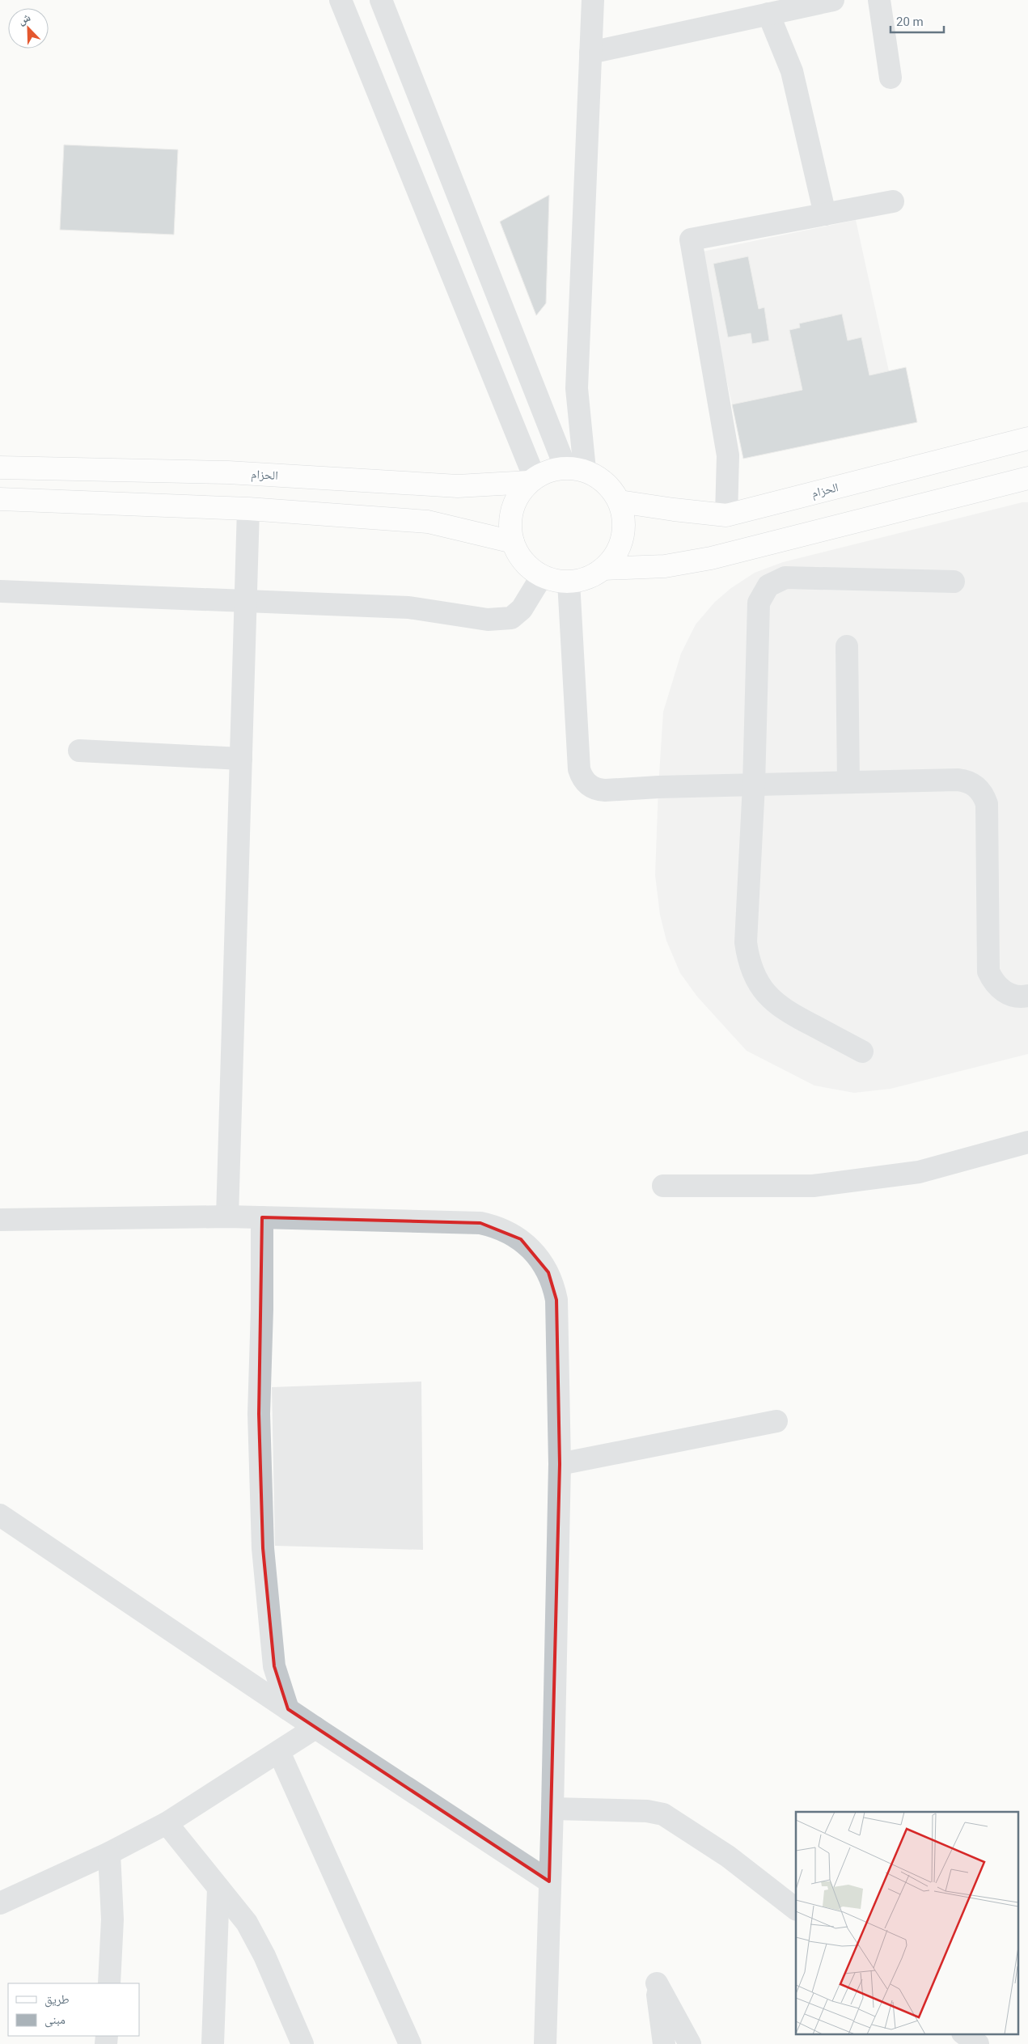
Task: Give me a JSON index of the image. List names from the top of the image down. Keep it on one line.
{"streets":{"main road":["الحزام"]},"legend":["طريق","مبنى"],"scale_bar":"20 m","north":"top left"}
